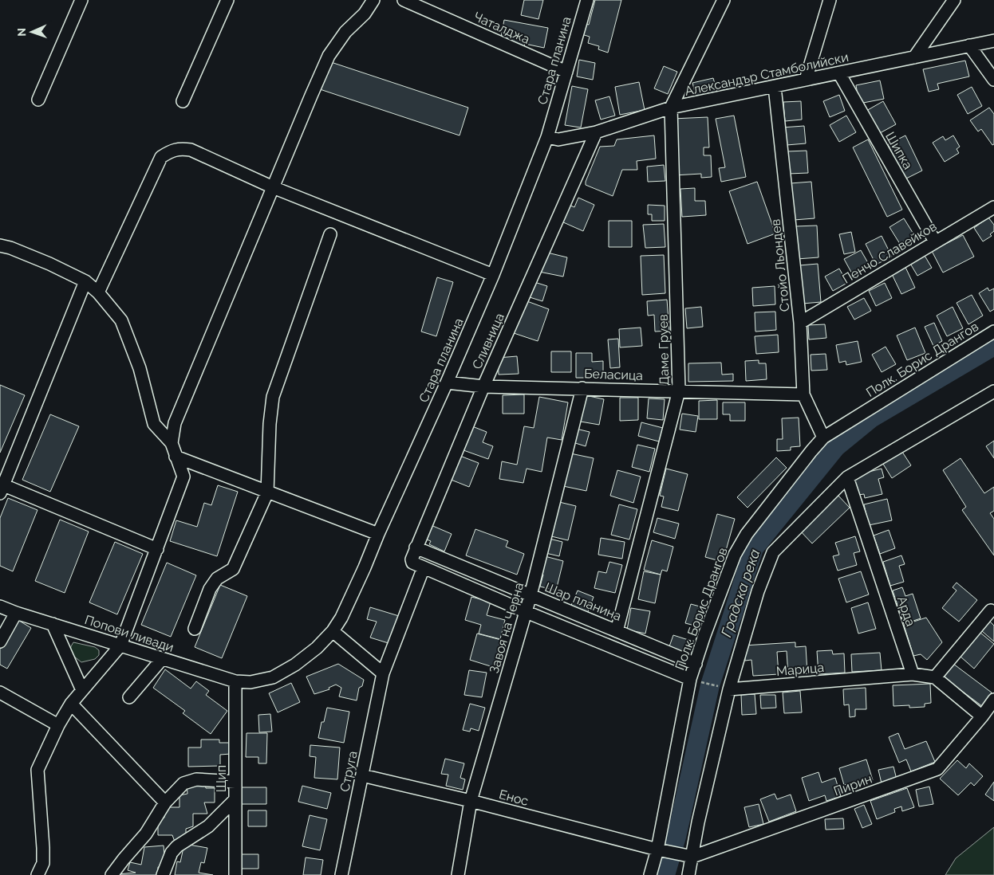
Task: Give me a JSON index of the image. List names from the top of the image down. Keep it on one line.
{"streets":{"street":["Чаталджа","Стара планина","Александър Стамболийски","Шипка","Пенчо Славейков","Стойо Льондев","Сливница","Даме Груев","Полк. Борис Дрангов","Беласица","Шар планина","Арда","Завоя на Черна","Попови ливади","Марица","Струга","Щип","Пирин","Енос"]},"crossings":[["Чаталджа","Стара планина"],["Стара планина","Александър Стамболийски"],["Стара планина","Беласица"],["Стара планина","Попови ливади"],["Александър Стамболийски","Шипка"],["Александър Стамболийски","Стойо Льондев"],["Александър Стамболийски","Сливница"],["Александър Стамболийски","Даме Груев"],["Шипка","Пенчо Славейков"],["Пенчо Славейков","Стойо Льондев"],["Стойо Льондев","Полк. Борис Дрангов"],["Стойо Льондев","Беласица"],["Сливница","Беласица"],["Сливница","Шар планина"],["Сливница","Струга"],["Даме Груев","Беласица"],["Даме Груев","Шар планина"],["Полк. Борис Дрангов","Шар планина"],["Полк. Борис Дрангов","Енос"],["Беласица","Завоя на Черна"],["Шар планина","Завоя на Черна"],["Арда","Марица"],["Завоя на Черна","Енос"],["Попови ливади","Щип"],["Струга","Енос"]],"water":["Градска река"],"north":"left"}
